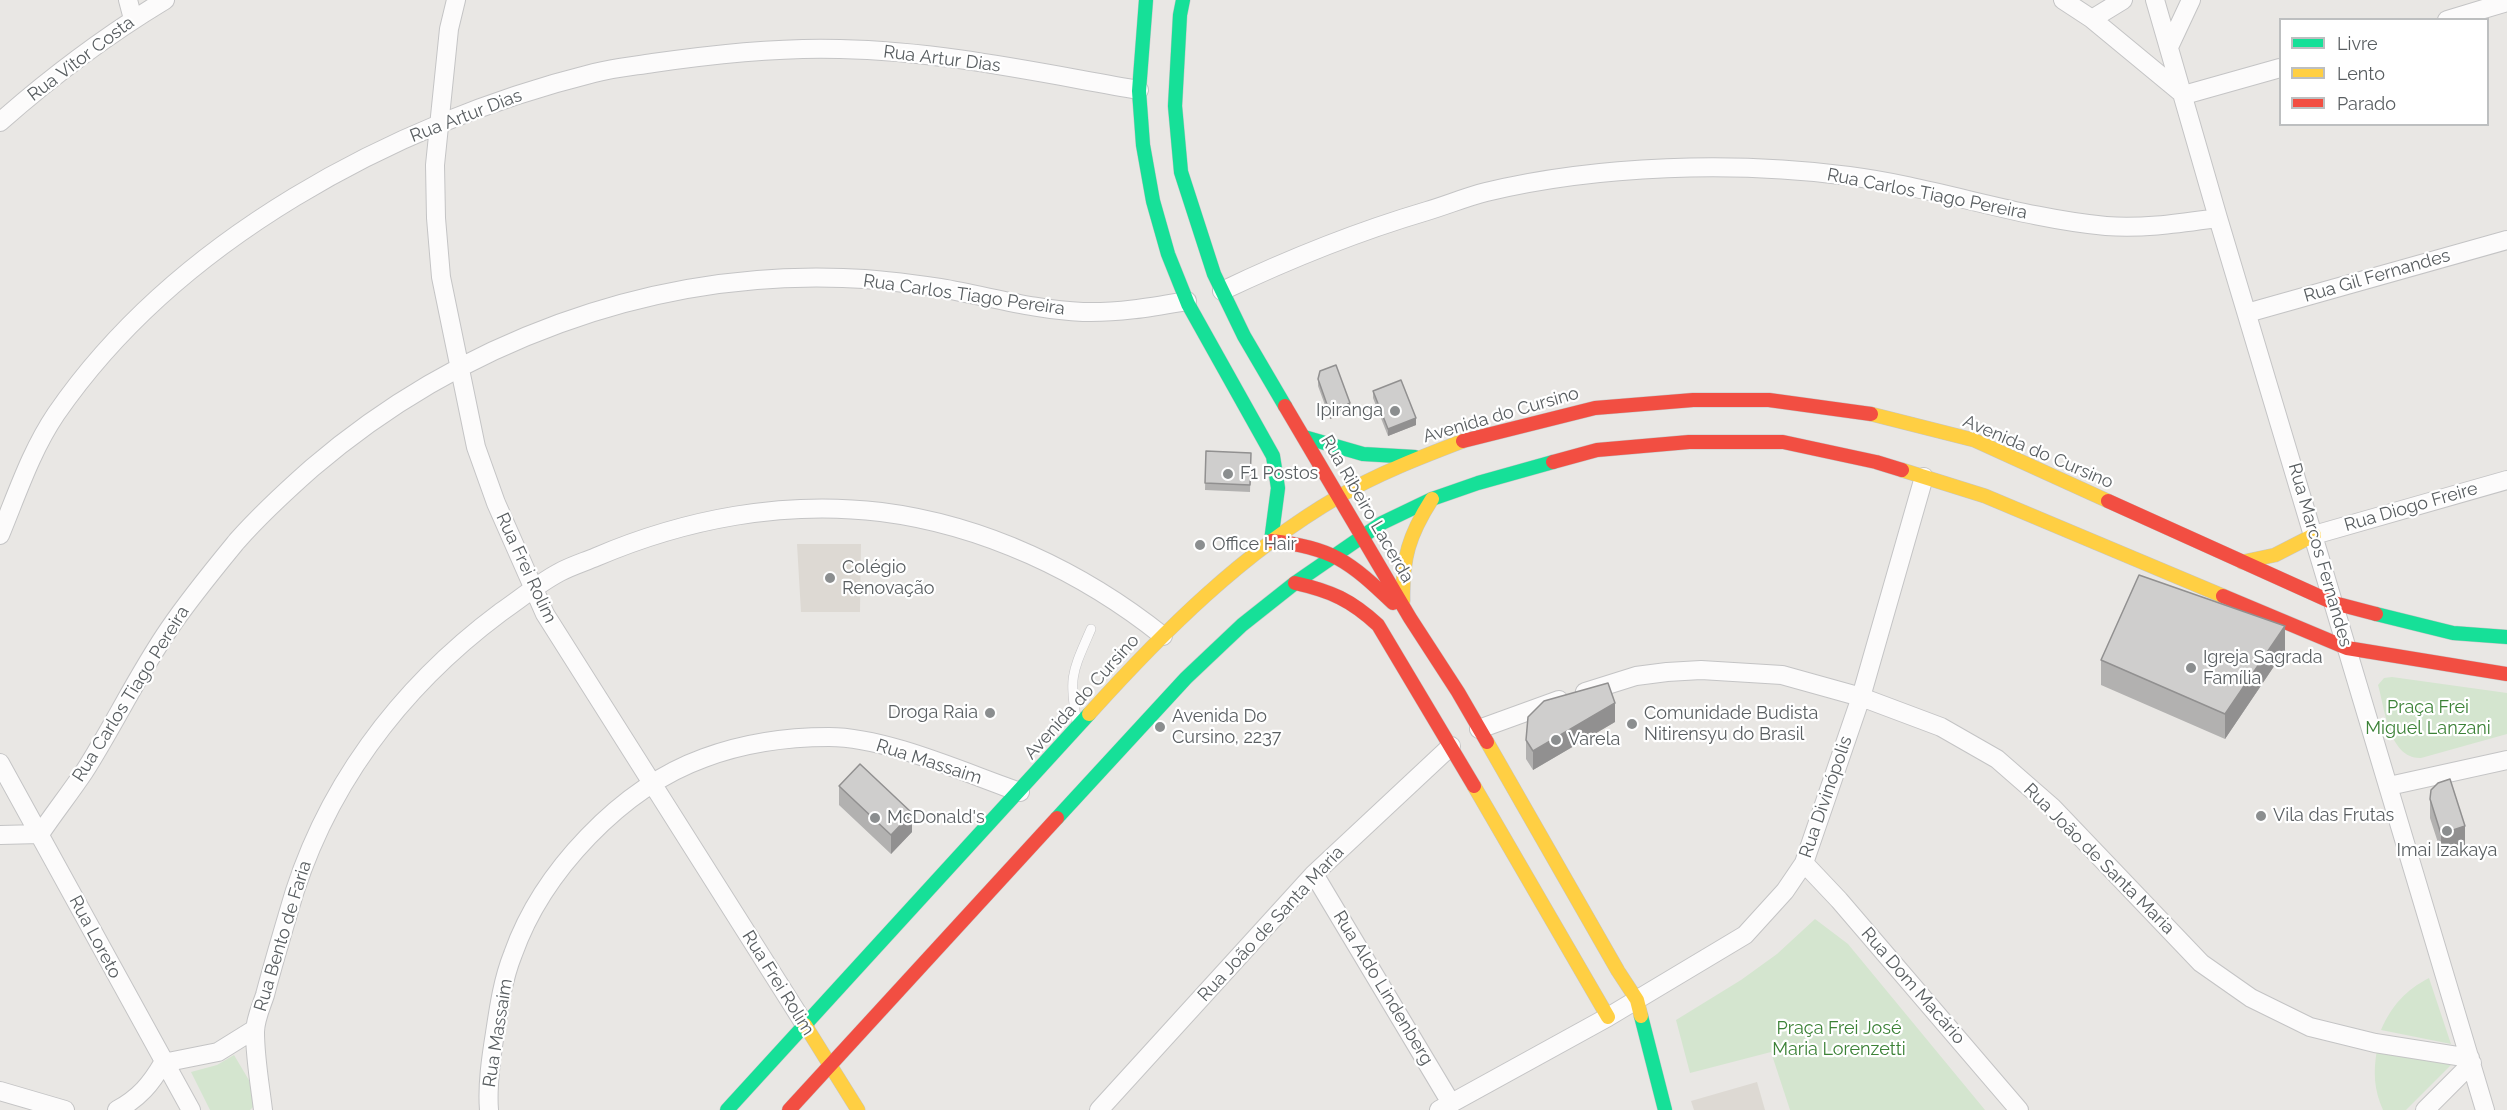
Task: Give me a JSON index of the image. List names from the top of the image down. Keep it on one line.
{"streets":{"main road":["Avenida do Cursino","Rua Ribeiro Lacerda","Rua Frei Rolim"],"street":["Rua Vitor Costa","Rua Artur Dias","Rua Carlos Tiago Pereira","Rua Gil Fernandes","Rua Diogo Freire","Rua Marcos Fernandes","Rua Massaim","Rua Divinópolis","Rua João de Santa Maria","Rua Bento de Faria","Rua Loreto","Rua Dom Macário","Rua Aldo Lindenberg"]},"crossings":[["Rua Artur Dias","Rua Frei Rolim"],["Rua Carlos Tiago Pereira","Rua Ribeiro Lacerda"],["Rua Carlos Tiago Pereira","Rua Marcos Fernandes"],["Rua Carlos Tiago Pereira","Rua Frei Rolim"],["Rua Carlos Tiago Pereira","Rua Loreto"],["Rua Gil Fernandes","Rua Marcos Fernandes"],["Avenida do Cursino","Rua Ribeiro Lacerda"],["Avenida do Cursino","Rua Marcos Fernandes"],["Avenida do Cursino","Rua Frei Rolim"],["Avenida do Cursino","Rua Massaim"],["Avenida do Cursino","Rua Bento de Faria"],["Rua Diogo Freire","Rua Marcos Fernandes"],["Rua Ribeiro Lacerda","Rua Divinópolis"],["Rua Ribeiro Lacerda","Rua João de Santa Maria"],["Rua Marcos Fernandes","Rua João de Santa Maria"],["Rua Frei Rolim","Rua Massaim"],["Rua Frei Rolim","Rua Bento de Faria"],["Rua Divinópolis","Rua João de Santa Maria"],["Rua Divinópolis","Rua Dom Macário"],["Rua Divinópolis","Rua Aldo Lindenberg"],["Rua João de Santa Maria","Rua Aldo Lindenberg"]],"parks":["Praça Frei Miguel Lanzani","Praça Frei José Maria Lorenzetti"],"places":["Ipiranga","F1 Postos","Office Hair","Colégio Renovação","Igreja Sagrada Família","Droga Raia","Comunidade Budista Nitirensyu do Brasil","Avenida Do Cursino, 2237","Varela","Vila das Frutas","McDonald's","Imai Izakaya"],"legend":["Livre","Lento","Parado"]}
